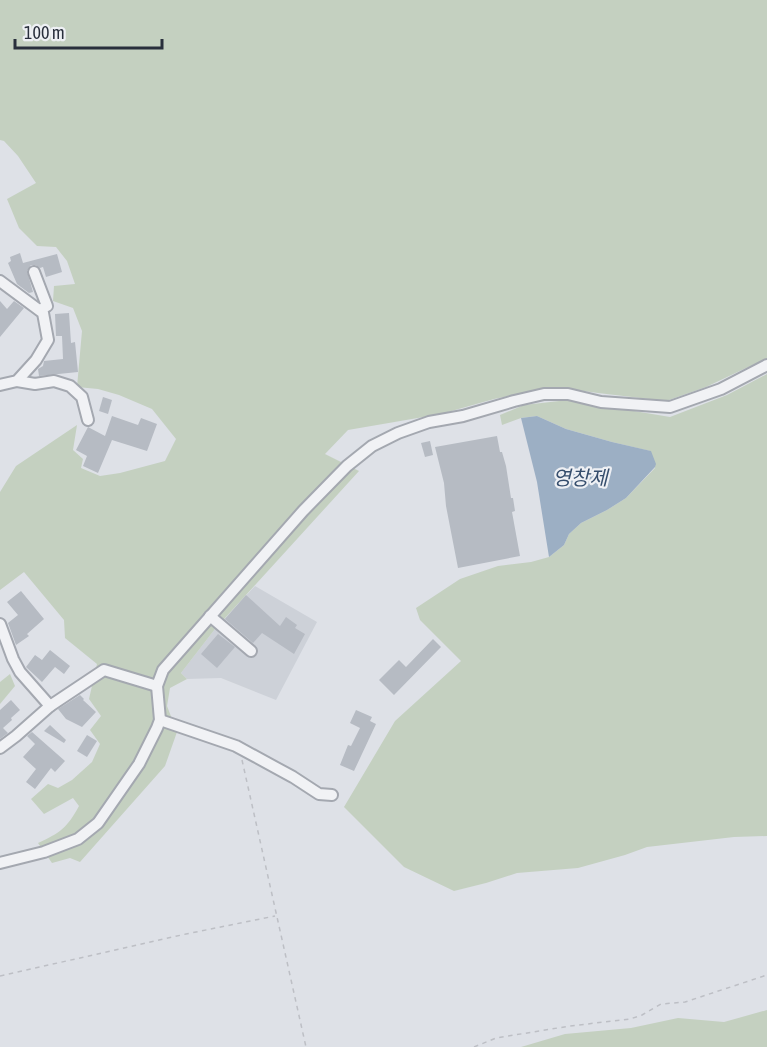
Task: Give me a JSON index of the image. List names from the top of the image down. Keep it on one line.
{"water":["영창제"],"scale_bar":"100 m"}
